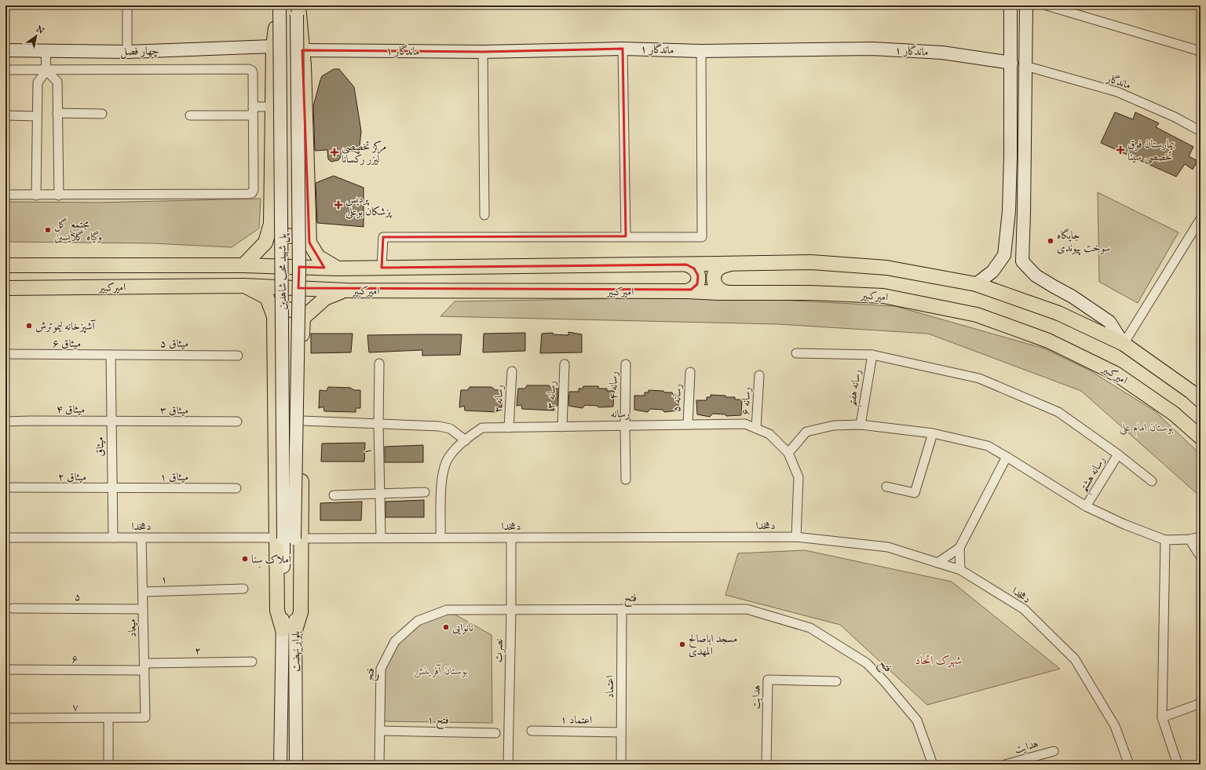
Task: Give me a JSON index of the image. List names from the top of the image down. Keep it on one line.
{"streets":{"main road":["امیرکبیر"],"street":["ماندگار ۱","چهار فصل","ماندگار","پل شهید محب شاهدین","میثاق ۶","میثاق ۵","رسانه ۴","رسانه هفتم","رسانه ۳","رسانه ۵","رسانه ۲","رسانه ۶","میثاق ۴","میثاق ۳","رسانه","میثاق","۱","رسانه هشتم","میثاق ۲","میثاق ۱","دهخدا","۵","فتح","میعاد","۲","نصرت","بلوار نهضت","۶","اعتماد","هدایت","۷","فتح ۱","اعتماد ۱"]},"crossings":[["پل شهید محب شاهدین","دهخدا"],["میثاق ۶","میثاق ۵"],["میثاق ۶","میثاق"],["میثاق ۵","میثاق"],["رسانه ۴","رسانه"],["رسانه ۳","رسانه"],["رسانه ۵","رسانه"],["رسانه ۲","رسانه"],["رسانه ۶","رسانه"],["میثاق ۴","میثاق ۳"],["میثاق ۴","میثاق"],["میثاق ۳","میثاق"],["رسانه","دهخدا"],["میثاق","میثاق ۲"],["میثاق","میثاق ۱"],["میثاق","دهخدا"],["۱","دهخدا"],["۱","میعاد"],["میثاق ۲","میثاق ۱"],["دهخدا","میعاد"],["دهخدا","نصرت"],["۵","میعاد"],["فتح","نصرت"],["فتح","اعتماد"],["فتح","فتح ۱"],["میعاد","۲"],["میعاد","۶"],["میعاد","۷"],["۲","۶"],["اعتماد","اعتماد ۱"]],"districts":["شهرک اتحاد"],"parks":["بوستان امام علی","بوستان آفرینش"],"places":{"health":["بیمارستان فوق تخصصی سینا","مرکز تخصصی لیزر رکسانا","پردیس پزشکان بوعلی"],"other":["مجتمع گل وگیاه گلایسین","جایگاه سوخت پیوندی","آشپزخانه لیموترش","املاک سِنا","نانوایی","مسجد اباصالح المهدی"]},"north":"top right"}
